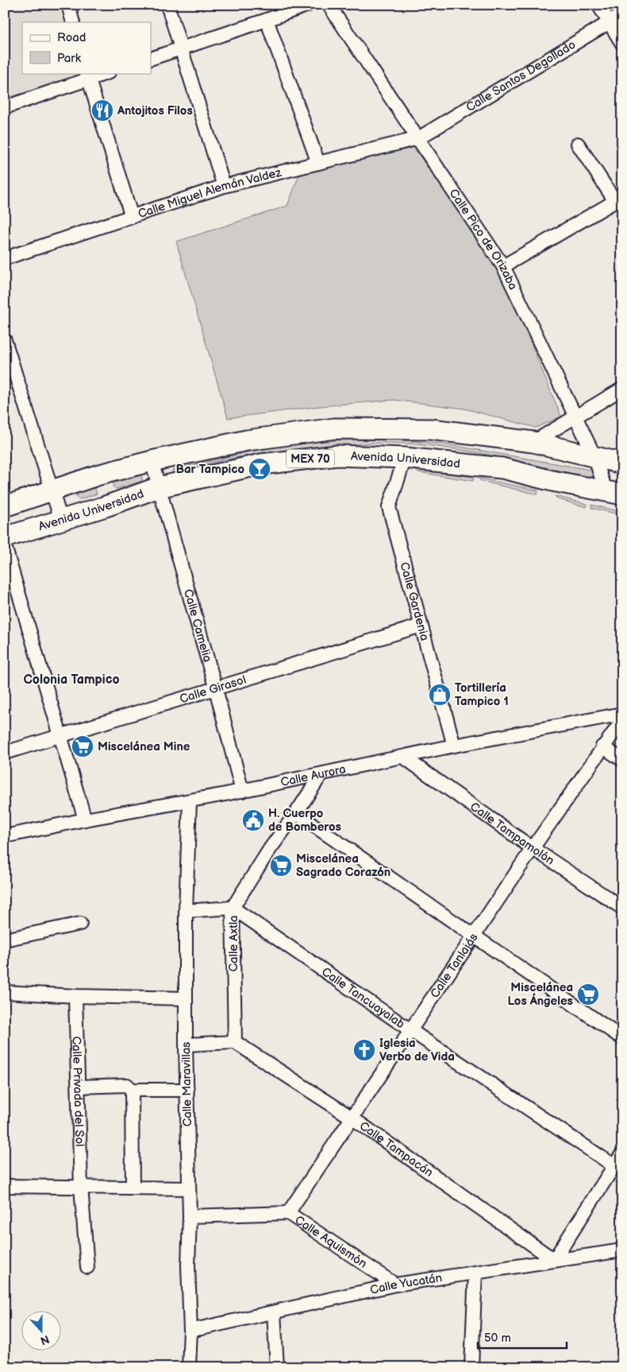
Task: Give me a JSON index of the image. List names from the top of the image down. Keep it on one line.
{"streets":{"main road":["MEX 70","Avenida Universidad"],"street":["Calle Santos Degollado","Calle Miguel Alemán Valdez","Calle Pico de Orizaba","Calle Gardenia","Calle Camelia","Calle Girasol","Calle Aurora","Calle Tampamolón","Calle Axtla","Calle Tanlajás","Calle Tancuayalab","Calle Maravillas","Calle Privada del Sol","Calle Tampacán","Calle Aquismón","Calle Yucatán"]},"crossings":[["Calle Santos Degollado","Calle Miguel Alemán Valdez"],["Calle Santos Degollado","Calle Pico de Orizaba"],["Calle Miguel Alemán Valdez","Calle Pico de Orizaba"],["Calle Pico de Orizaba","MEX 70"],["Calle Pico de Orizaba","Avenida Universidad"],["MEX 70","Calle Camelia"],["Avenida Universidad","Calle Gardenia"],["Avenida Universidad","Calle Camelia"],["Calle Gardenia","Calle Girasol"],["Calle Gardenia","Calle Aurora"],["Calle Camelia","Calle Girasol"],["Calle Camelia","Calle Aurora"],["Calle Aurora","Calle Tampamolón"],["Calle Aurora","Calle Axtla"],["Calle Aurora","Calle Maravillas"],["Calle Tampamolón","Calle Tanlajás"],["Calle Axtla","Calle Tancuayalab"],["Calle Axtla","Calle Tampacán"],["Calle Tanlajás","Calle Tancuayalab"],["Calle Tanlajás","Calle Tampacán"],["Calle Tanlajás","Calle Aquismón"],["Calle Maravillas","Calle Aquismón"],["Calle Maravillas","Calle Yucatán"],["Calle Tampacán","Calle Yucatán"],["Calle Aquismón","Calle Yucatán"]],"districts":["Colonia Tampico"],"places":{"restaurant":["Antojitos Filos"],"bar":["Bar Tampico"],"shop":["Tortillería Tampico 1"],"supermarket":["Miscelánea Mine","Miscelánea Sagrado Corazón","Miscelánea Los Ángeles"],"public building":["H. Cuerpo de Bomberos"],"church":["Iglesia Verbo de Vida"]},"legend":["Road","Park"],"scale_bar":"50 m","north":"bottom"}
